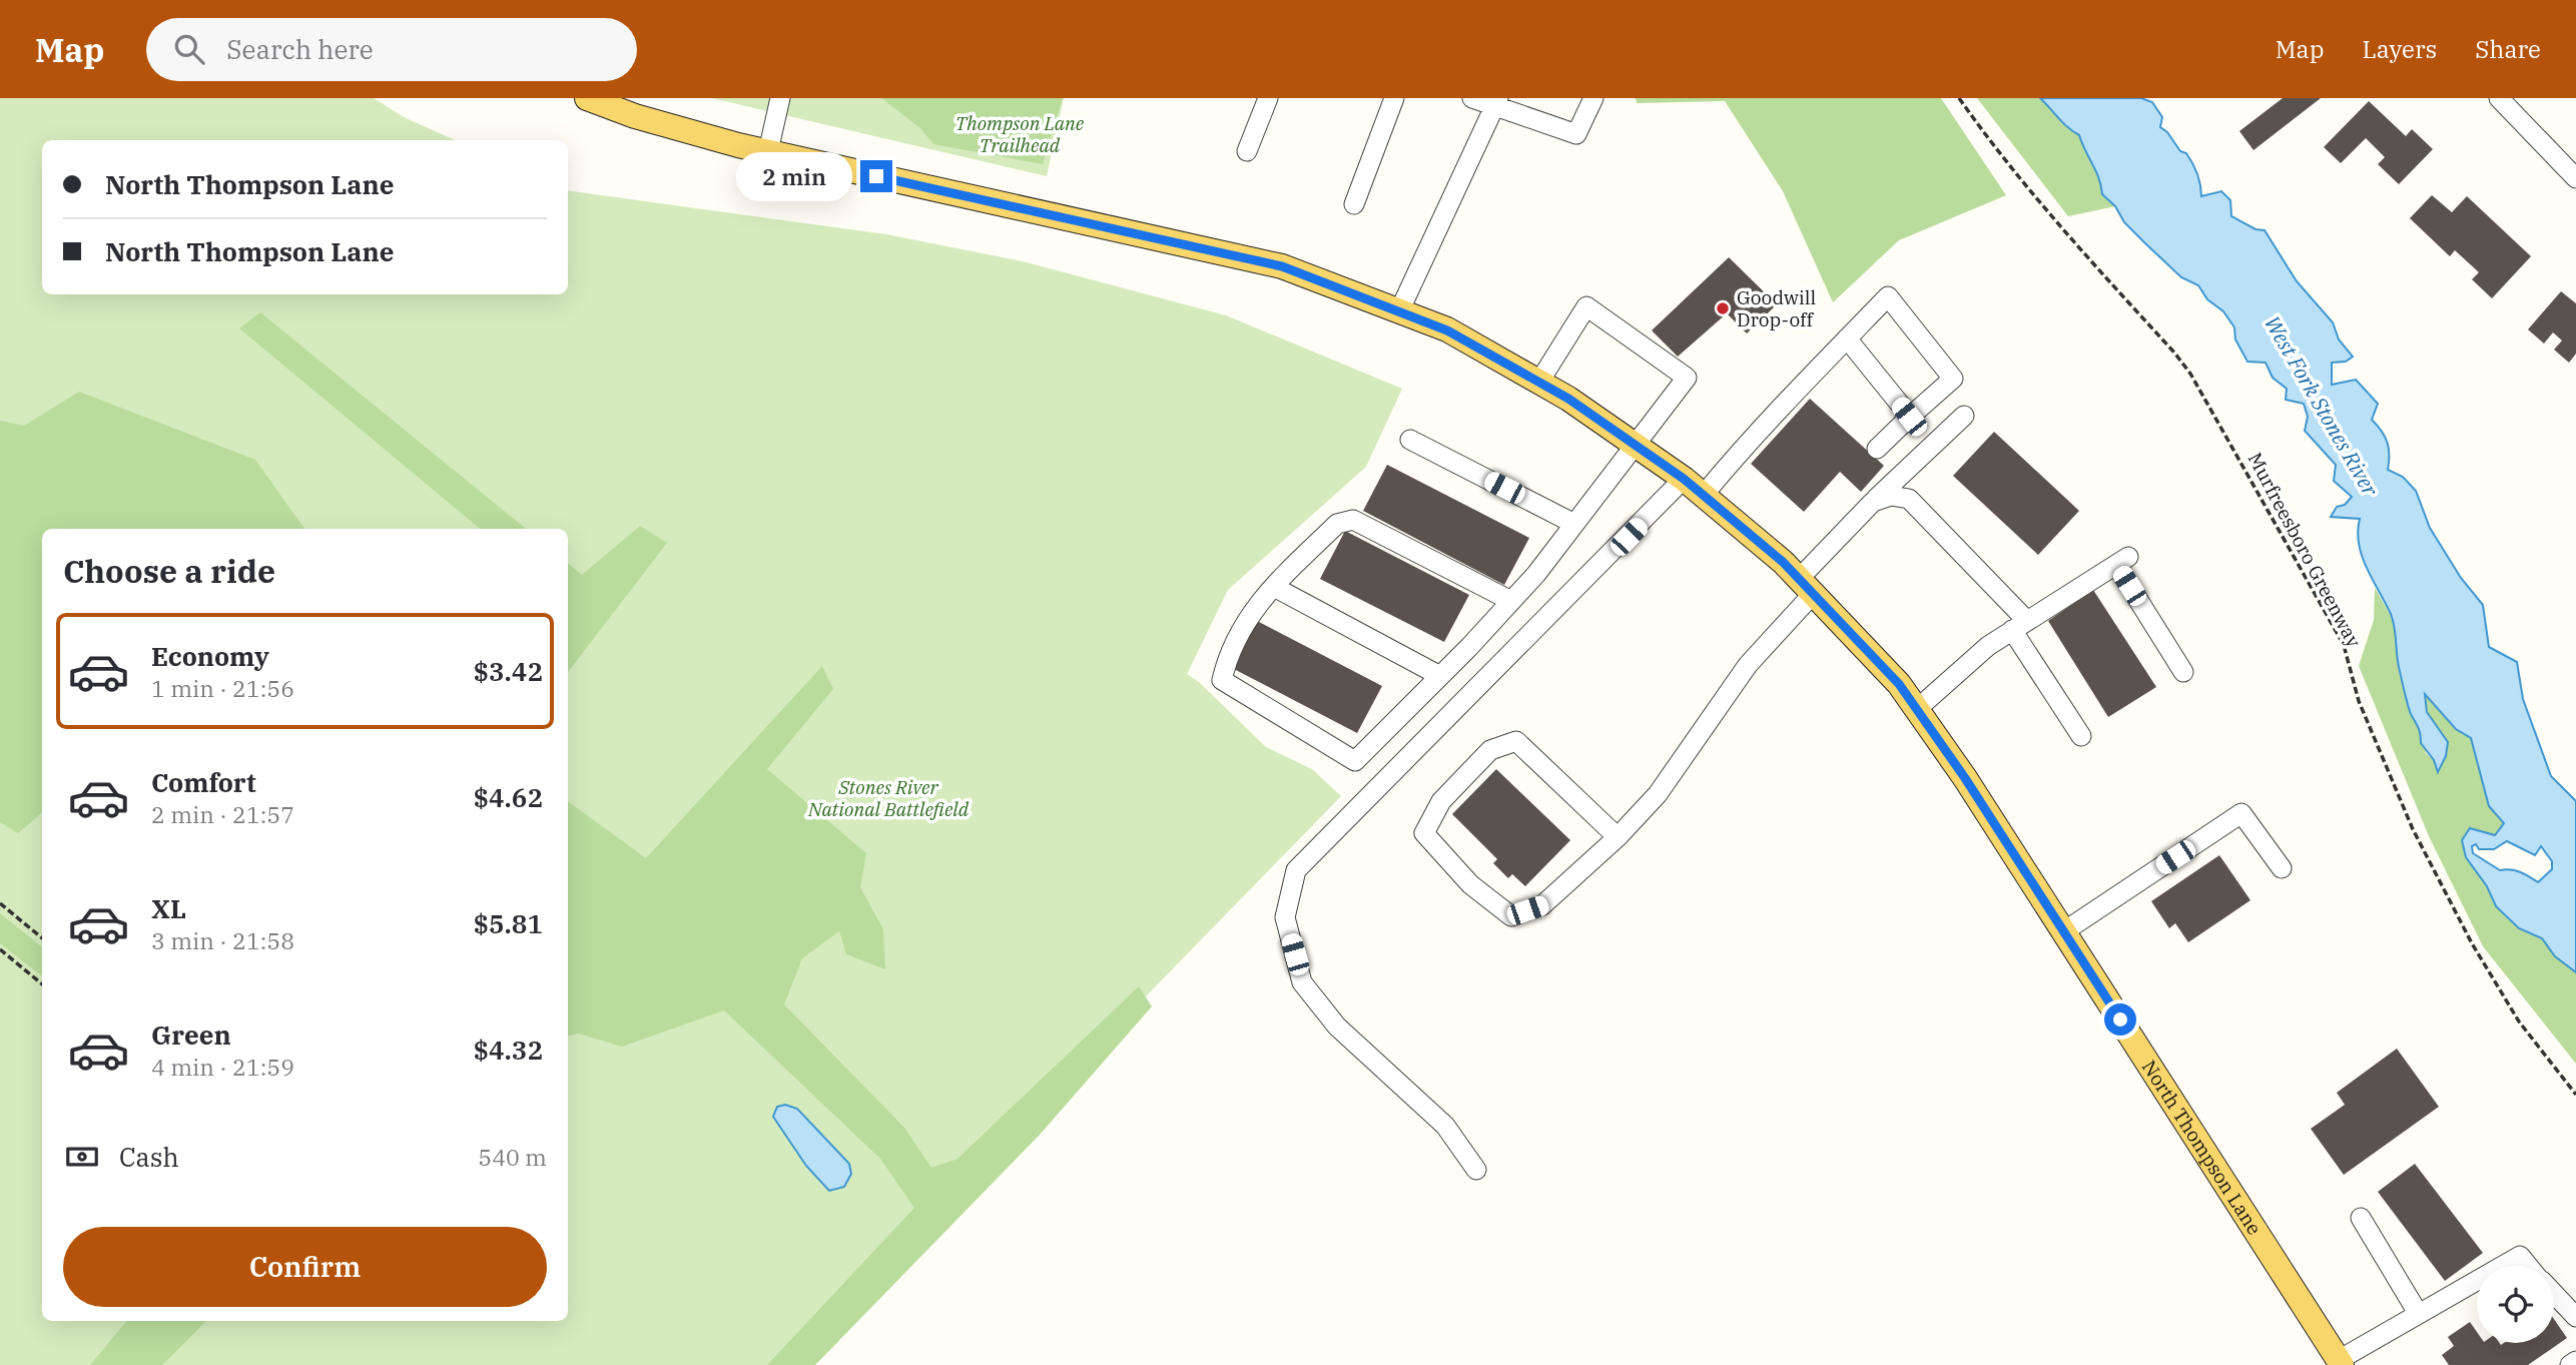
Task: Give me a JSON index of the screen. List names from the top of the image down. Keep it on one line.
{"streets":{"main road":["North Thompson Lane"],"path":["Murfreesboro Greenway"]},"water":["West Fork Stones River"],"parks":["Thompson Lane Trailhead","Stones River National Battlefield"],"places":["Goodwill Drop-off"],"page":{"header":"Map","search":"Search here","nav":["Map","Layers","Share"],"banner":["North Thompson Lane","North Thompson Lane"],"bubble":"2 min","heading":"Choose a ride","list":[{"name":"Economy","note":"1 min · 21:56","value":"$3.42"},{"name":"Comfort","note":"2 min · 21:57","value":"$4.62"},{"name":"XL","note":"3 min · 21:58","value":"$5.81"},{"name":"Green","note":"4 min · 21:59","value":"$4.32"}],"pay":["Cash","540 m"],"buttons":"Confirm"}}
